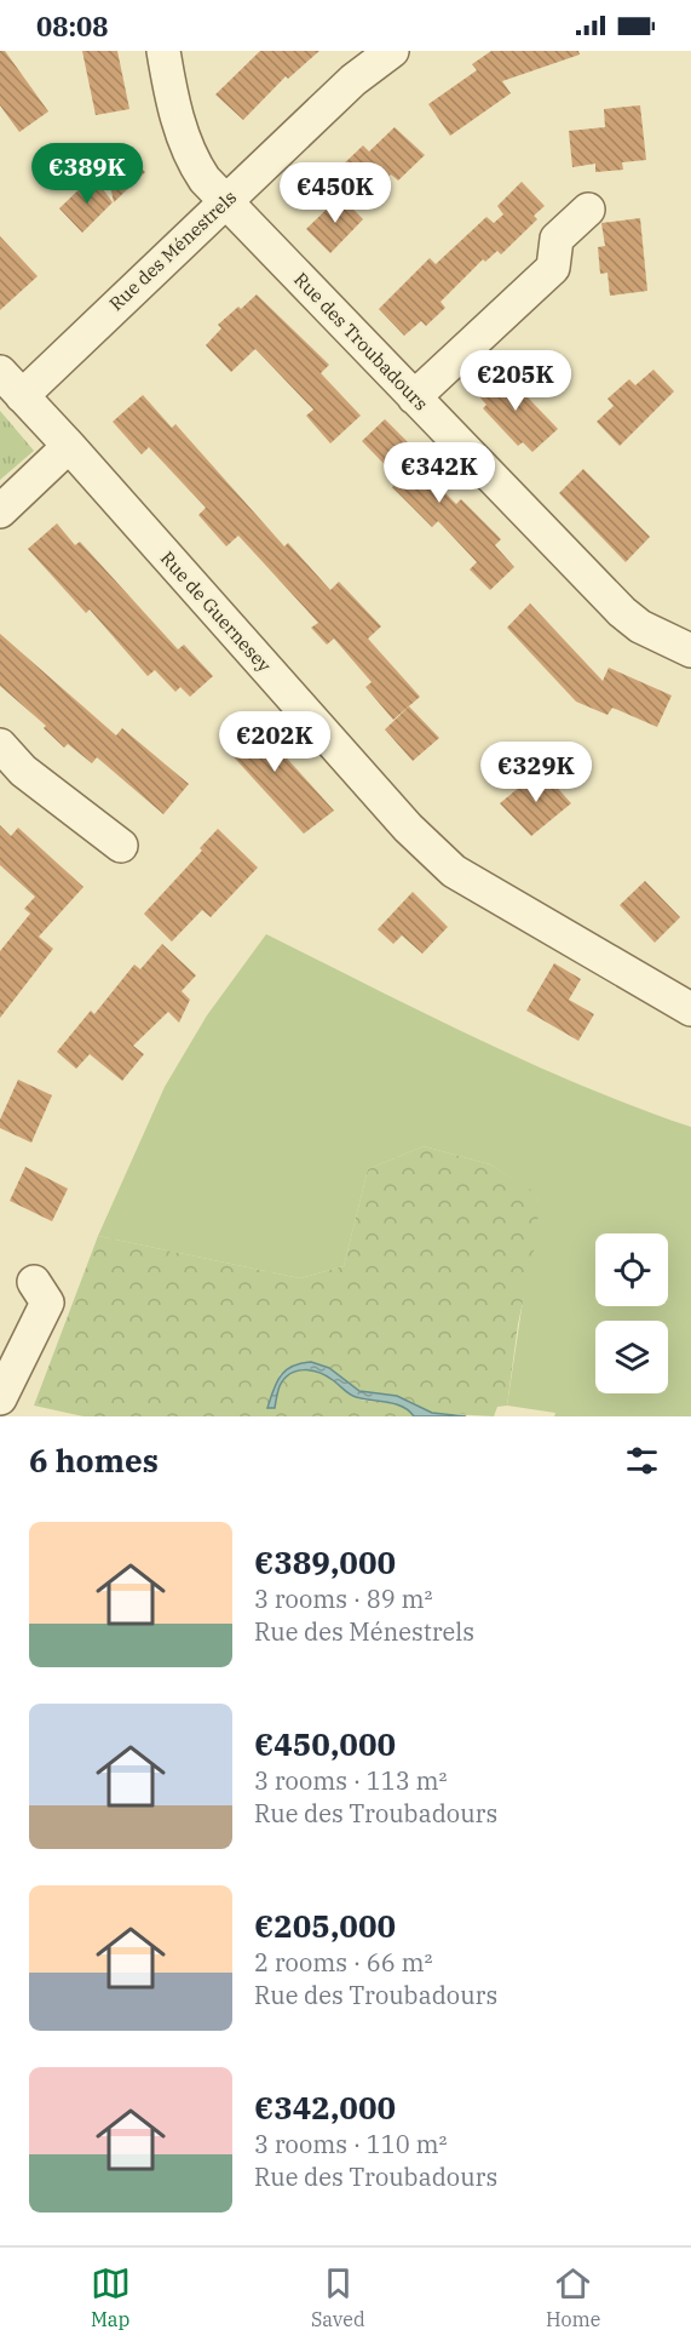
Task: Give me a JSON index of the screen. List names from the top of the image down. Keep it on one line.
{"streets":{"street":["Rue des Ménestrels","Rue des Troubadours","Rue de Guernesey"]},"crossings":[["Rue des Ménestrels","Rue des Troubadours"],["Rue des Ménestrels","Rue de Guernesey"]],"page":{"status":"08:08","price":["€389K","€450K","€205K","€342K","€202K","€329K"],"heading":"6 homes","list":[{"name":"€389,000","note":"3 rooms · 89 m² · Rue des Ménestrels"},{"name":"€450,000","note":"3 rooms · 113 m² · Rue des Troubadours"},{"name":"€205,000","note":"2 rooms · 66 m² · Rue des Troubadours"},{"name":"€342,000","note":"3 rooms · 110 m² · Rue des Troubadours"}],"tabs":["Map","Saved","Home"]}}
